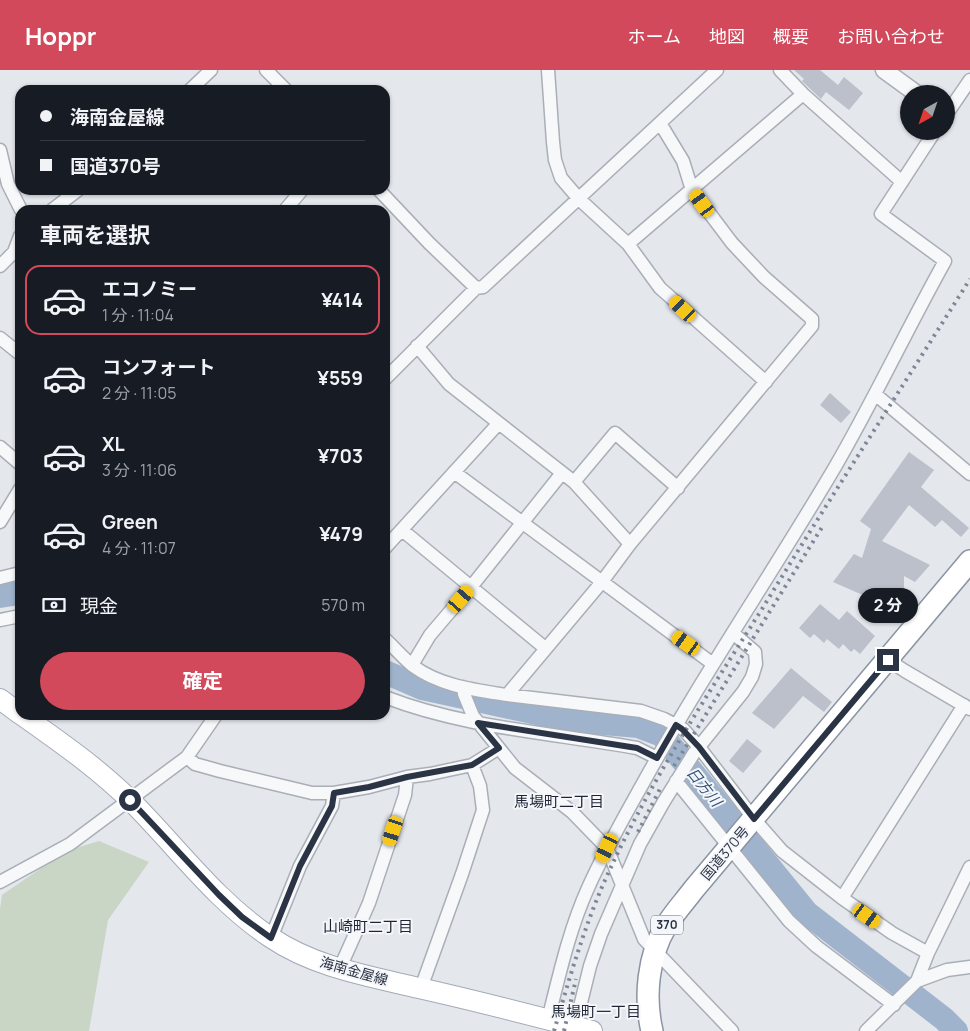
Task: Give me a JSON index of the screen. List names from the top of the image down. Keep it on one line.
{"streets":{"highway":["国道370号","370"],"main road":["海南金屋線"]},"districts":["馬場町二丁目","山崎町二丁目","馬場町一丁目"],"water":["日方川"],"north":"bottom left","page":{"header":"Hoppr","nav":["ホーム","地図","概要","お問い合わせ"],"banner":["海南金屋線","国道370号"],"heading":"車両を選択","list":[{"name":"エコノミー","note":"1 分 · 11:04","value":"¥414"},{"name":"コンフォート","note":"2 分 · 11:05","value":"¥559"},{"name":"XL","note":"3 分 · 11:06","value":"¥703"},{"name":"Green","note":"4 分 · 11:07","value":"¥479"}],"pay":["現金","570 m"],"bubble":"2 分","buttons":"確定"}}
